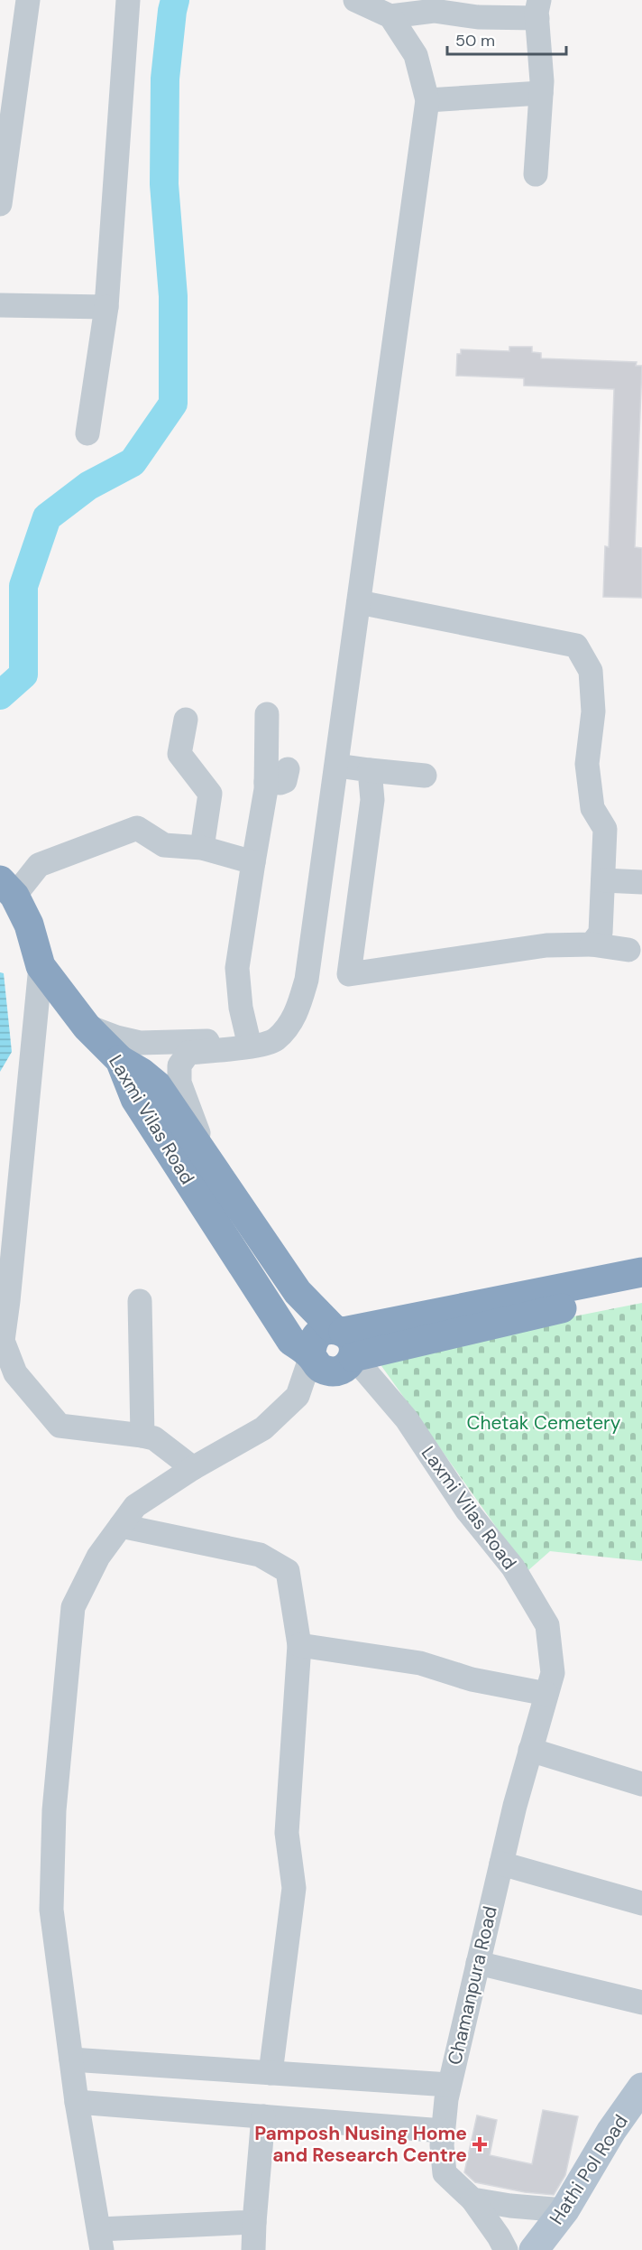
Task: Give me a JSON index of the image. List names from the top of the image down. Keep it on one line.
{"streets":{"highway":["Laxmi Vilas Road"],"main road":["Hathi Pol Road"],"street":["Chamanpura Road"]},"crossings":[["Laxmi Vilas Road","Chamanpura Road"]],"parks":["Chetak Cemetery"],"places":{"health":["Pamposh Nusing Home and Research Centre"]},"scale_bar":"50 m"}
